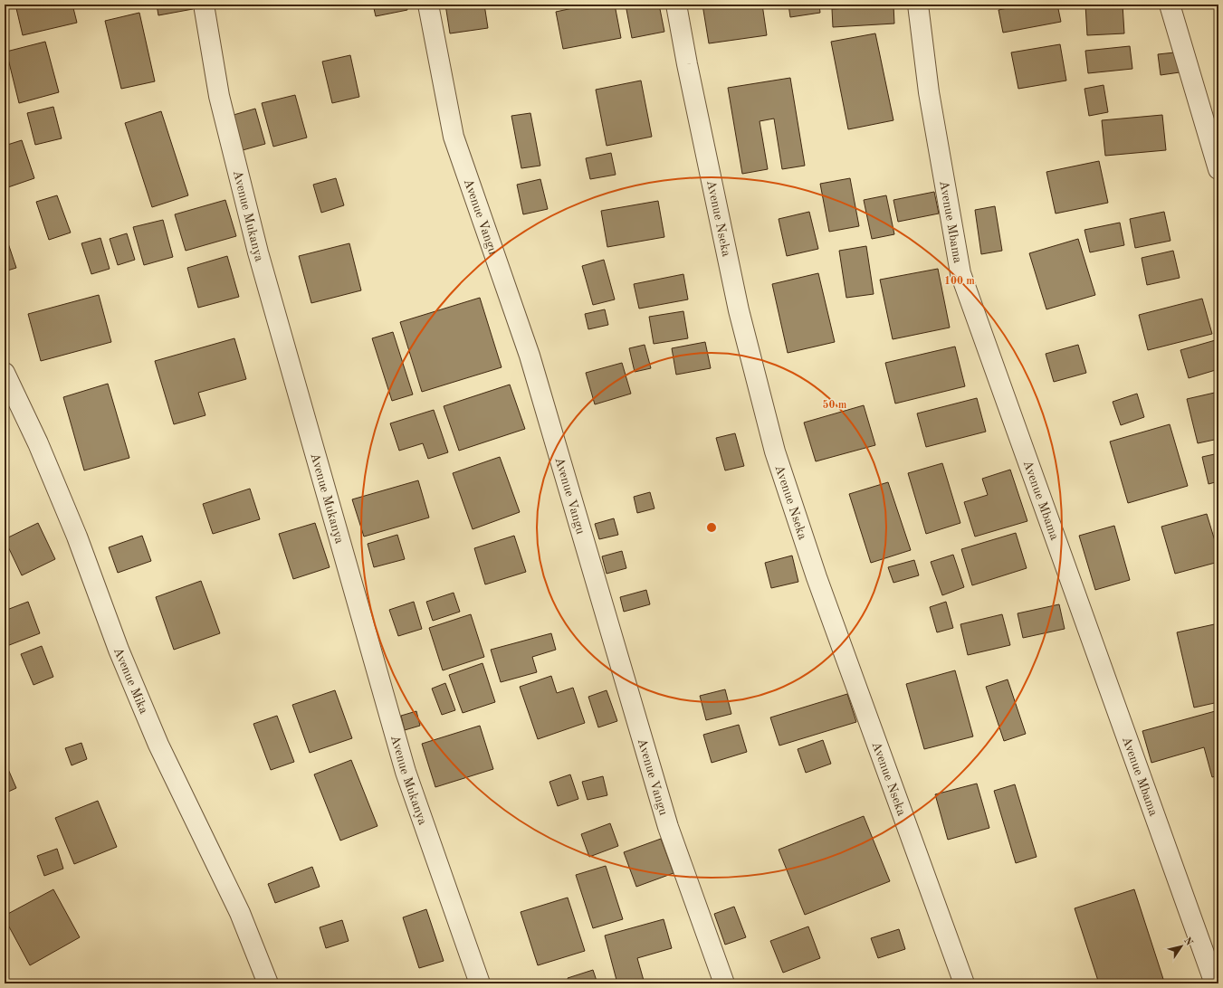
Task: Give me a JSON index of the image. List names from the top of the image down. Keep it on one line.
{"streets":{"street":["Avenue Mukanya","Avenue Vangu","Avenue Nseka","Avenue Mbama","Avenue Mika"]},"north":"top right","rings":["100 m","50 m"]}
